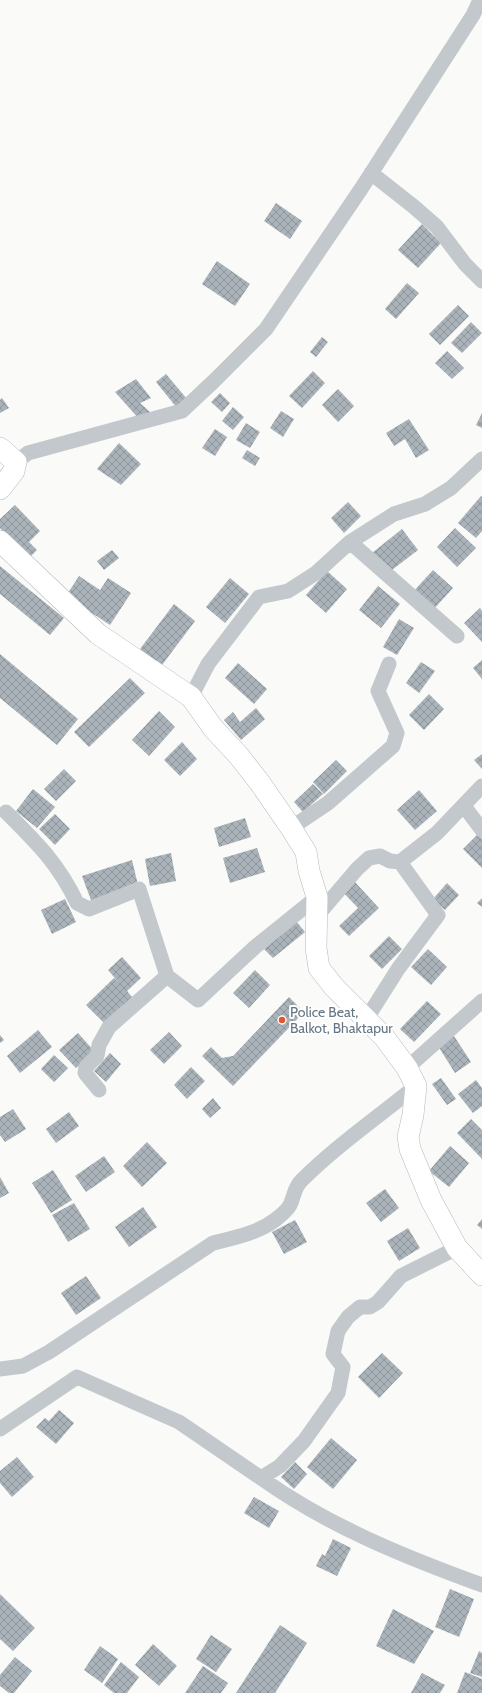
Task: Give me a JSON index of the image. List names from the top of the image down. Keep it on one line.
{"places":["Police Beat, Balkot, Bhaktapur"]}
